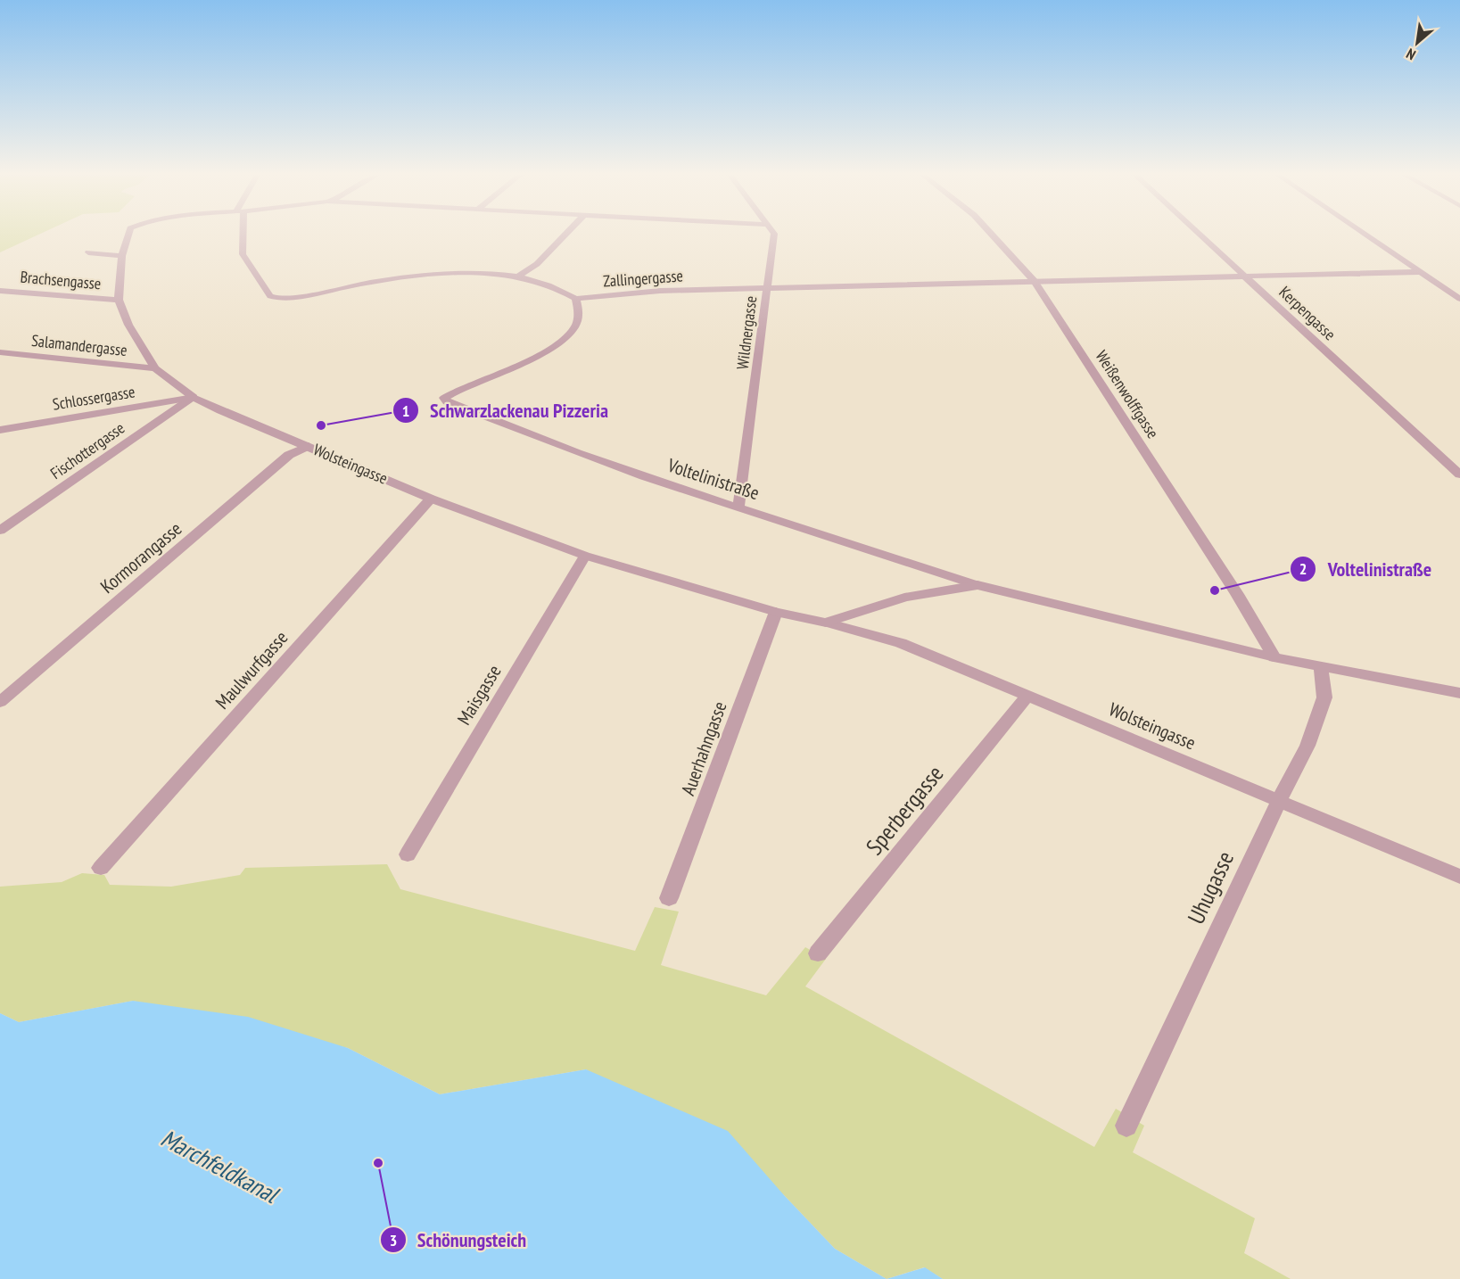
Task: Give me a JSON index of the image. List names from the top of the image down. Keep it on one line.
{"streets":{"street":["Zallingergasse","Brachsengasse","Kerpengasse","Wildnergasse","Salamandergasse","Weißenwolffgasse","Schlossergasse","Fischottergasse","Wolsteingasse","Voltelinistraße","Kormorangasse","Maulwurfgasse","Maisgasse","Auerhahngasse","Sperbergasse","Uhugasse"]},"crossings":[["Zallingergasse","Kerpengasse"],["Zallingergasse","Wildnergasse"],["Zallingergasse","Weißenwolffgasse"],["Zallingergasse","Voltelinistraße"],["Brachsengasse","Wolsteingasse"],["Wildnergasse","Voltelinistraße"],["Salamandergasse","Wolsteingasse"],["Weißenwolffgasse","Voltelinistraße"],["Schlossergasse","Fischottergasse"],["Schlossergasse","Wolsteingasse"],["Fischottergasse","Wolsteingasse"],["Wolsteingasse","Voltelinistraße"],["Wolsteingasse","Kormorangasse"],["Wolsteingasse","Maulwurfgasse"],["Wolsteingasse","Maisgasse"],["Wolsteingasse","Auerhahngasse"],["Wolsteingasse","Sperbergasse"],["Wolsteingasse","Uhugasse"],["Voltelinistraße","Auerhahngasse"],["Voltelinistraße","Uhugasse"]],"water":["Marchfeldkanal"],"places":["Schwarzlackenau Pizzeria","Voltelinistraße","Schönungsteich"],"north":"bottom left"}
